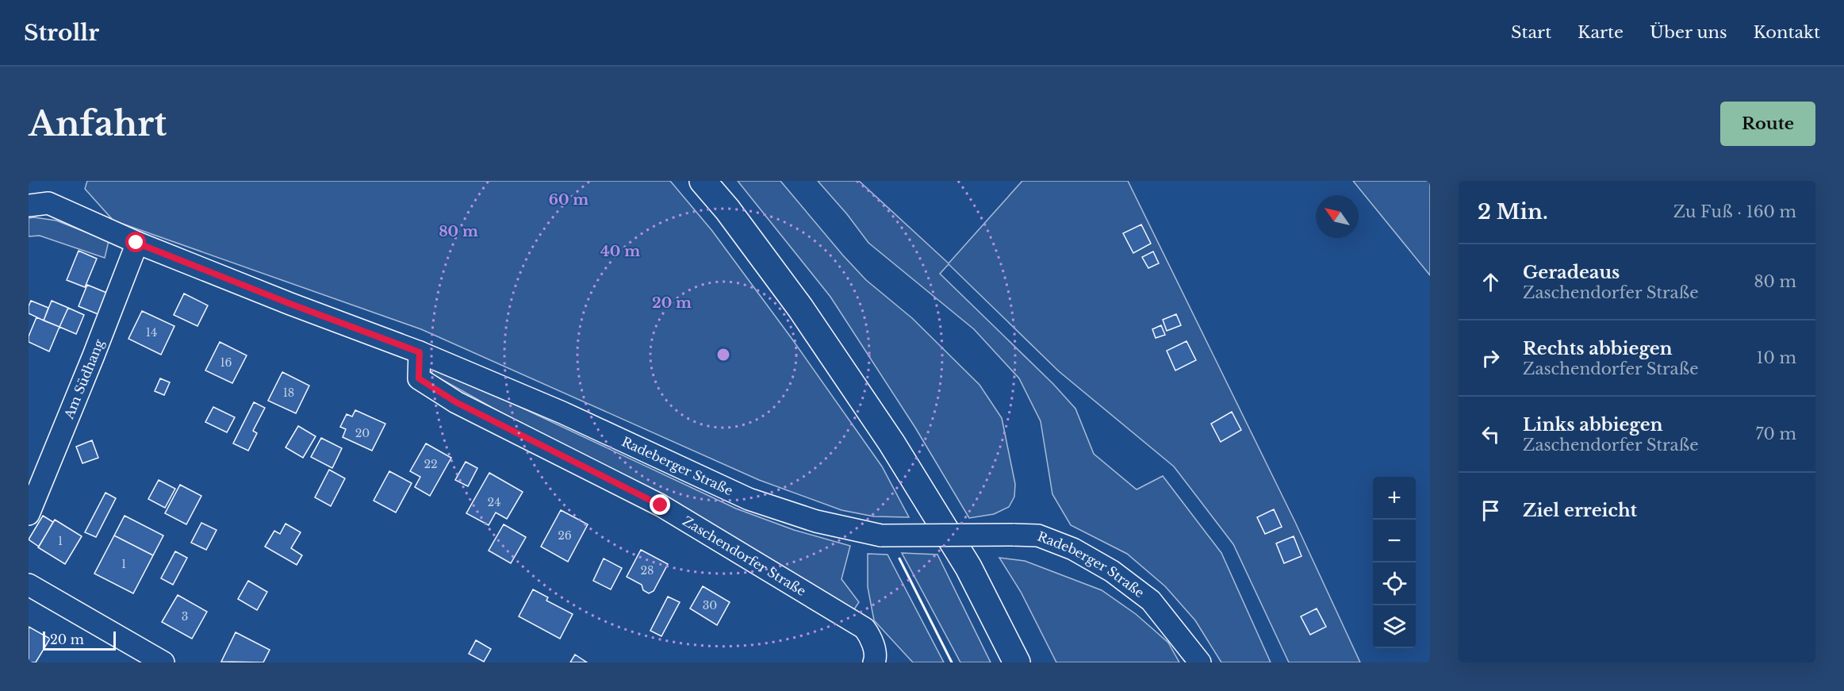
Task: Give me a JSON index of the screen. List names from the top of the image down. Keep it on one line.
{"streets":{"street":["Am Südhang","Radeberger Straße","Zaschendorfer Straße"]},"crossings":[["Radeberger Straße","Zaschendorfer Straße"]],"house_numbers":["14","16","18","20","22","24","26","1","1","28","30","3"],"scale_bar":"20 m","north":"top left","page":{"header":"Strollr","nav":["Start","Karte","Über uns","Kontakt"],"buttons":"Route","title":"Anfahrt","heading":["2 Min.","Zu Fuß · 160 m"],"list":[["Geradeaus","Zaschendorfer Straße","80 m"],["Rechts abbiegen","Zaschendorfer Straße","10 m"],["Links abbiegen","Zaschendorfer Straße","70 m"],"Ziel erreicht"],"map_buttons":["+","−"],"scale":"20 m"},"rings":["60 m","80 m","40 m","20 m"]}
